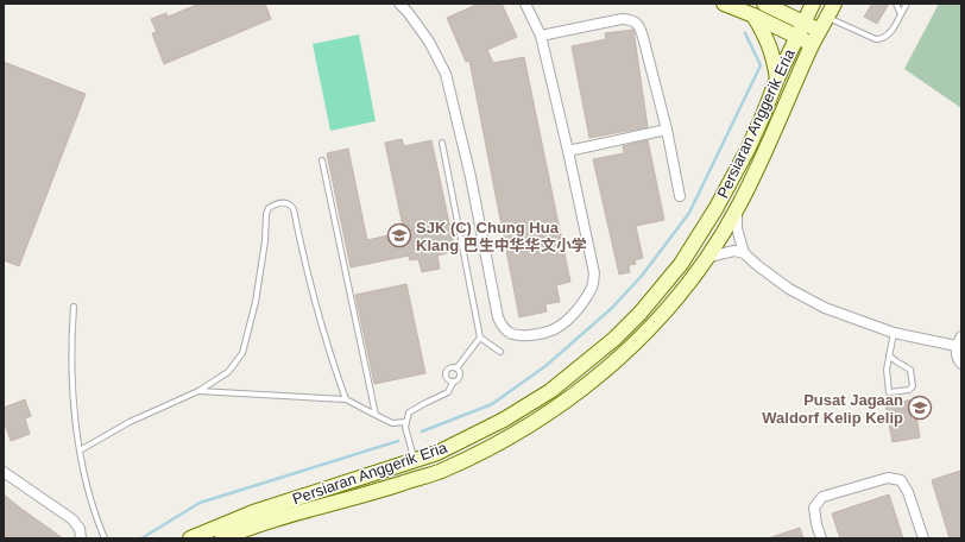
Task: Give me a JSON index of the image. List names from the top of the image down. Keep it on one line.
{"streets":{"main road":["Persiaran Anggerik Eria"]},"places":{"school or university":["SJK (C) Chung Hua Klang 巴生中华华文小学","Pusat Jagaan Waldorf Kelip Kelip"]}}
